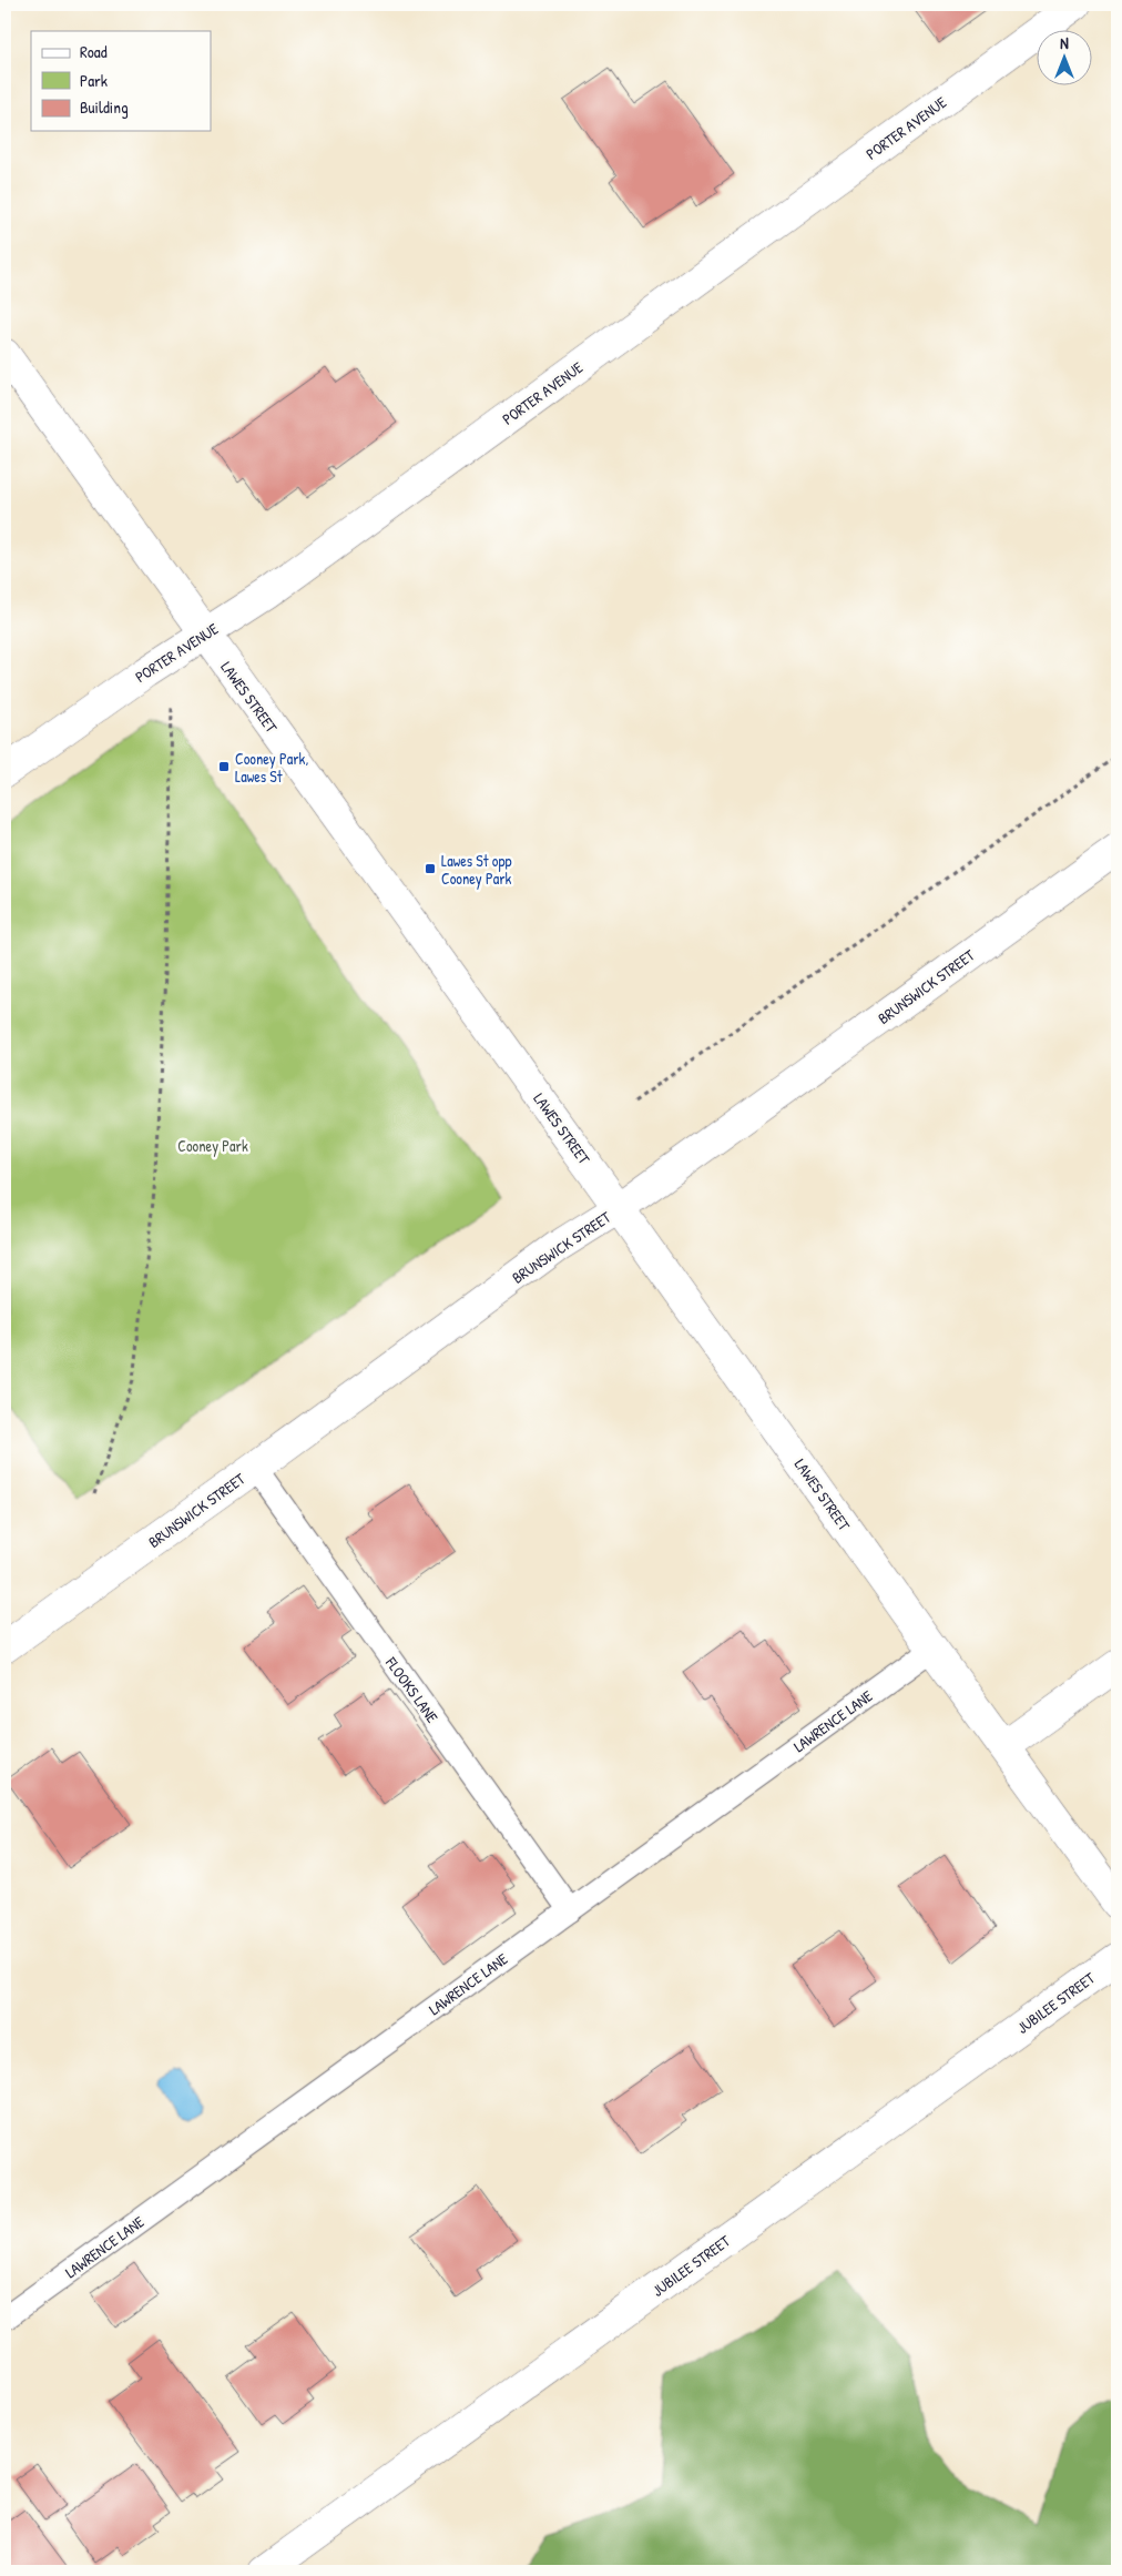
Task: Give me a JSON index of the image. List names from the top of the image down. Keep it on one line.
{"streets":{"street":["PORTER AVENUE","LAWES STREET","BRUNSWICK STREET","JUBILEE STREET"],"lane":["FLOOKS LANE","LAWRENCE LANE"]},"crossings":[["PORTER AVENUE","LAWES STREET"],["LAWES STREET","BRUNSWICK STREET"],["LAWES STREET","LAWRENCE LANE"],["BRUNSWICK STREET","FLOOKS LANE"],["FLOOKS LANE","LAWRENCE LANE"]],"parks":["Cooney Park"],"places":{"transit":["Cooney Park, Lawes St","Lawes St opp Cooney Park"]},"legend":["Road","Park","Building"],"north":"top"}
